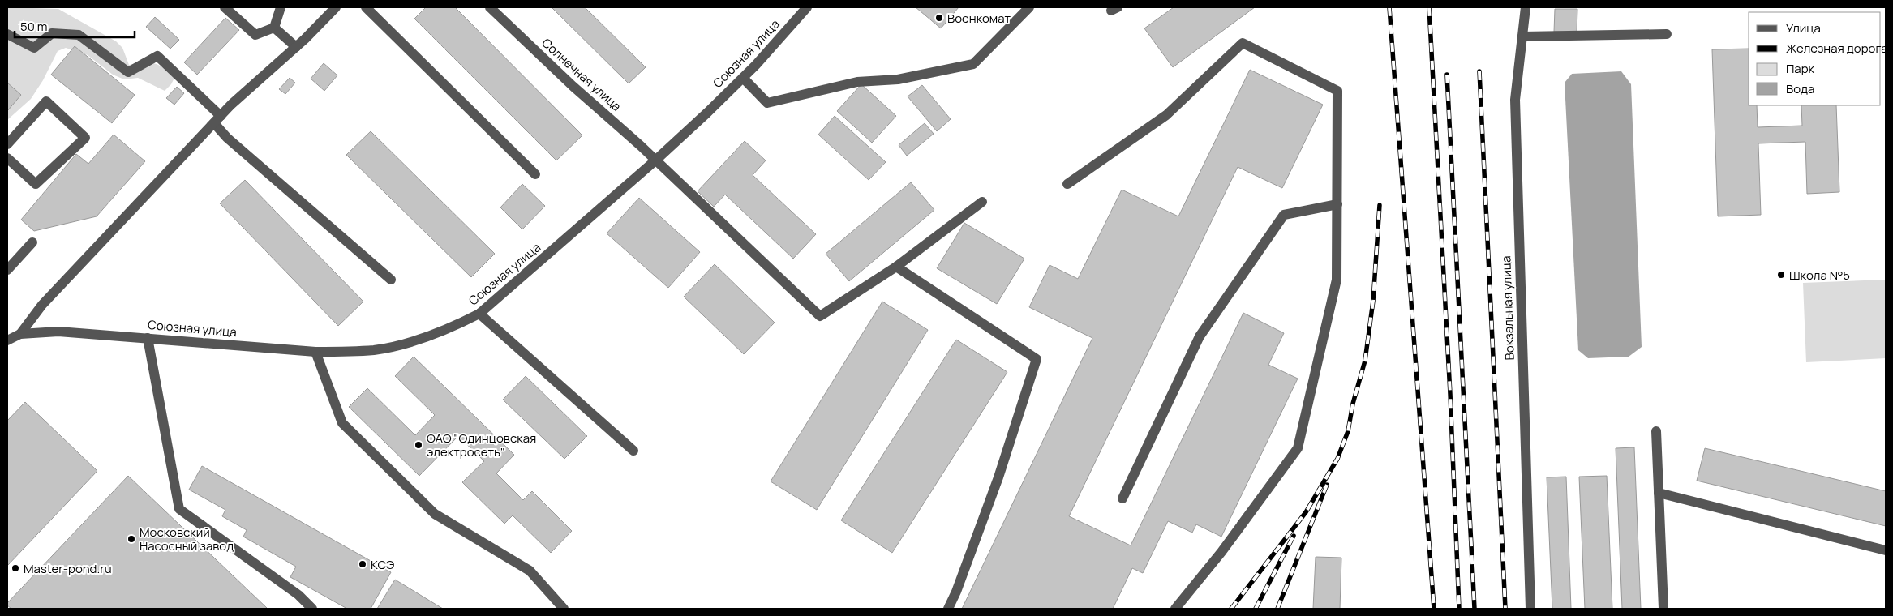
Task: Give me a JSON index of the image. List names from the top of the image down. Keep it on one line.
{"streets":{"street":["Союзная улица","Солнечная улица","Вокзальная улица"]},"crossings":[["Союзная улица","Солнечная улица"]],"places":["Военкомат","Школа №5","ОАО \"Одинцовская электросеть\"","Московский Насосный завод","КСЭ","Master-pond.ru"],"legend":["Улица","Железная дорога","Парк","Вода"],"scale_bar":"50 m"}
